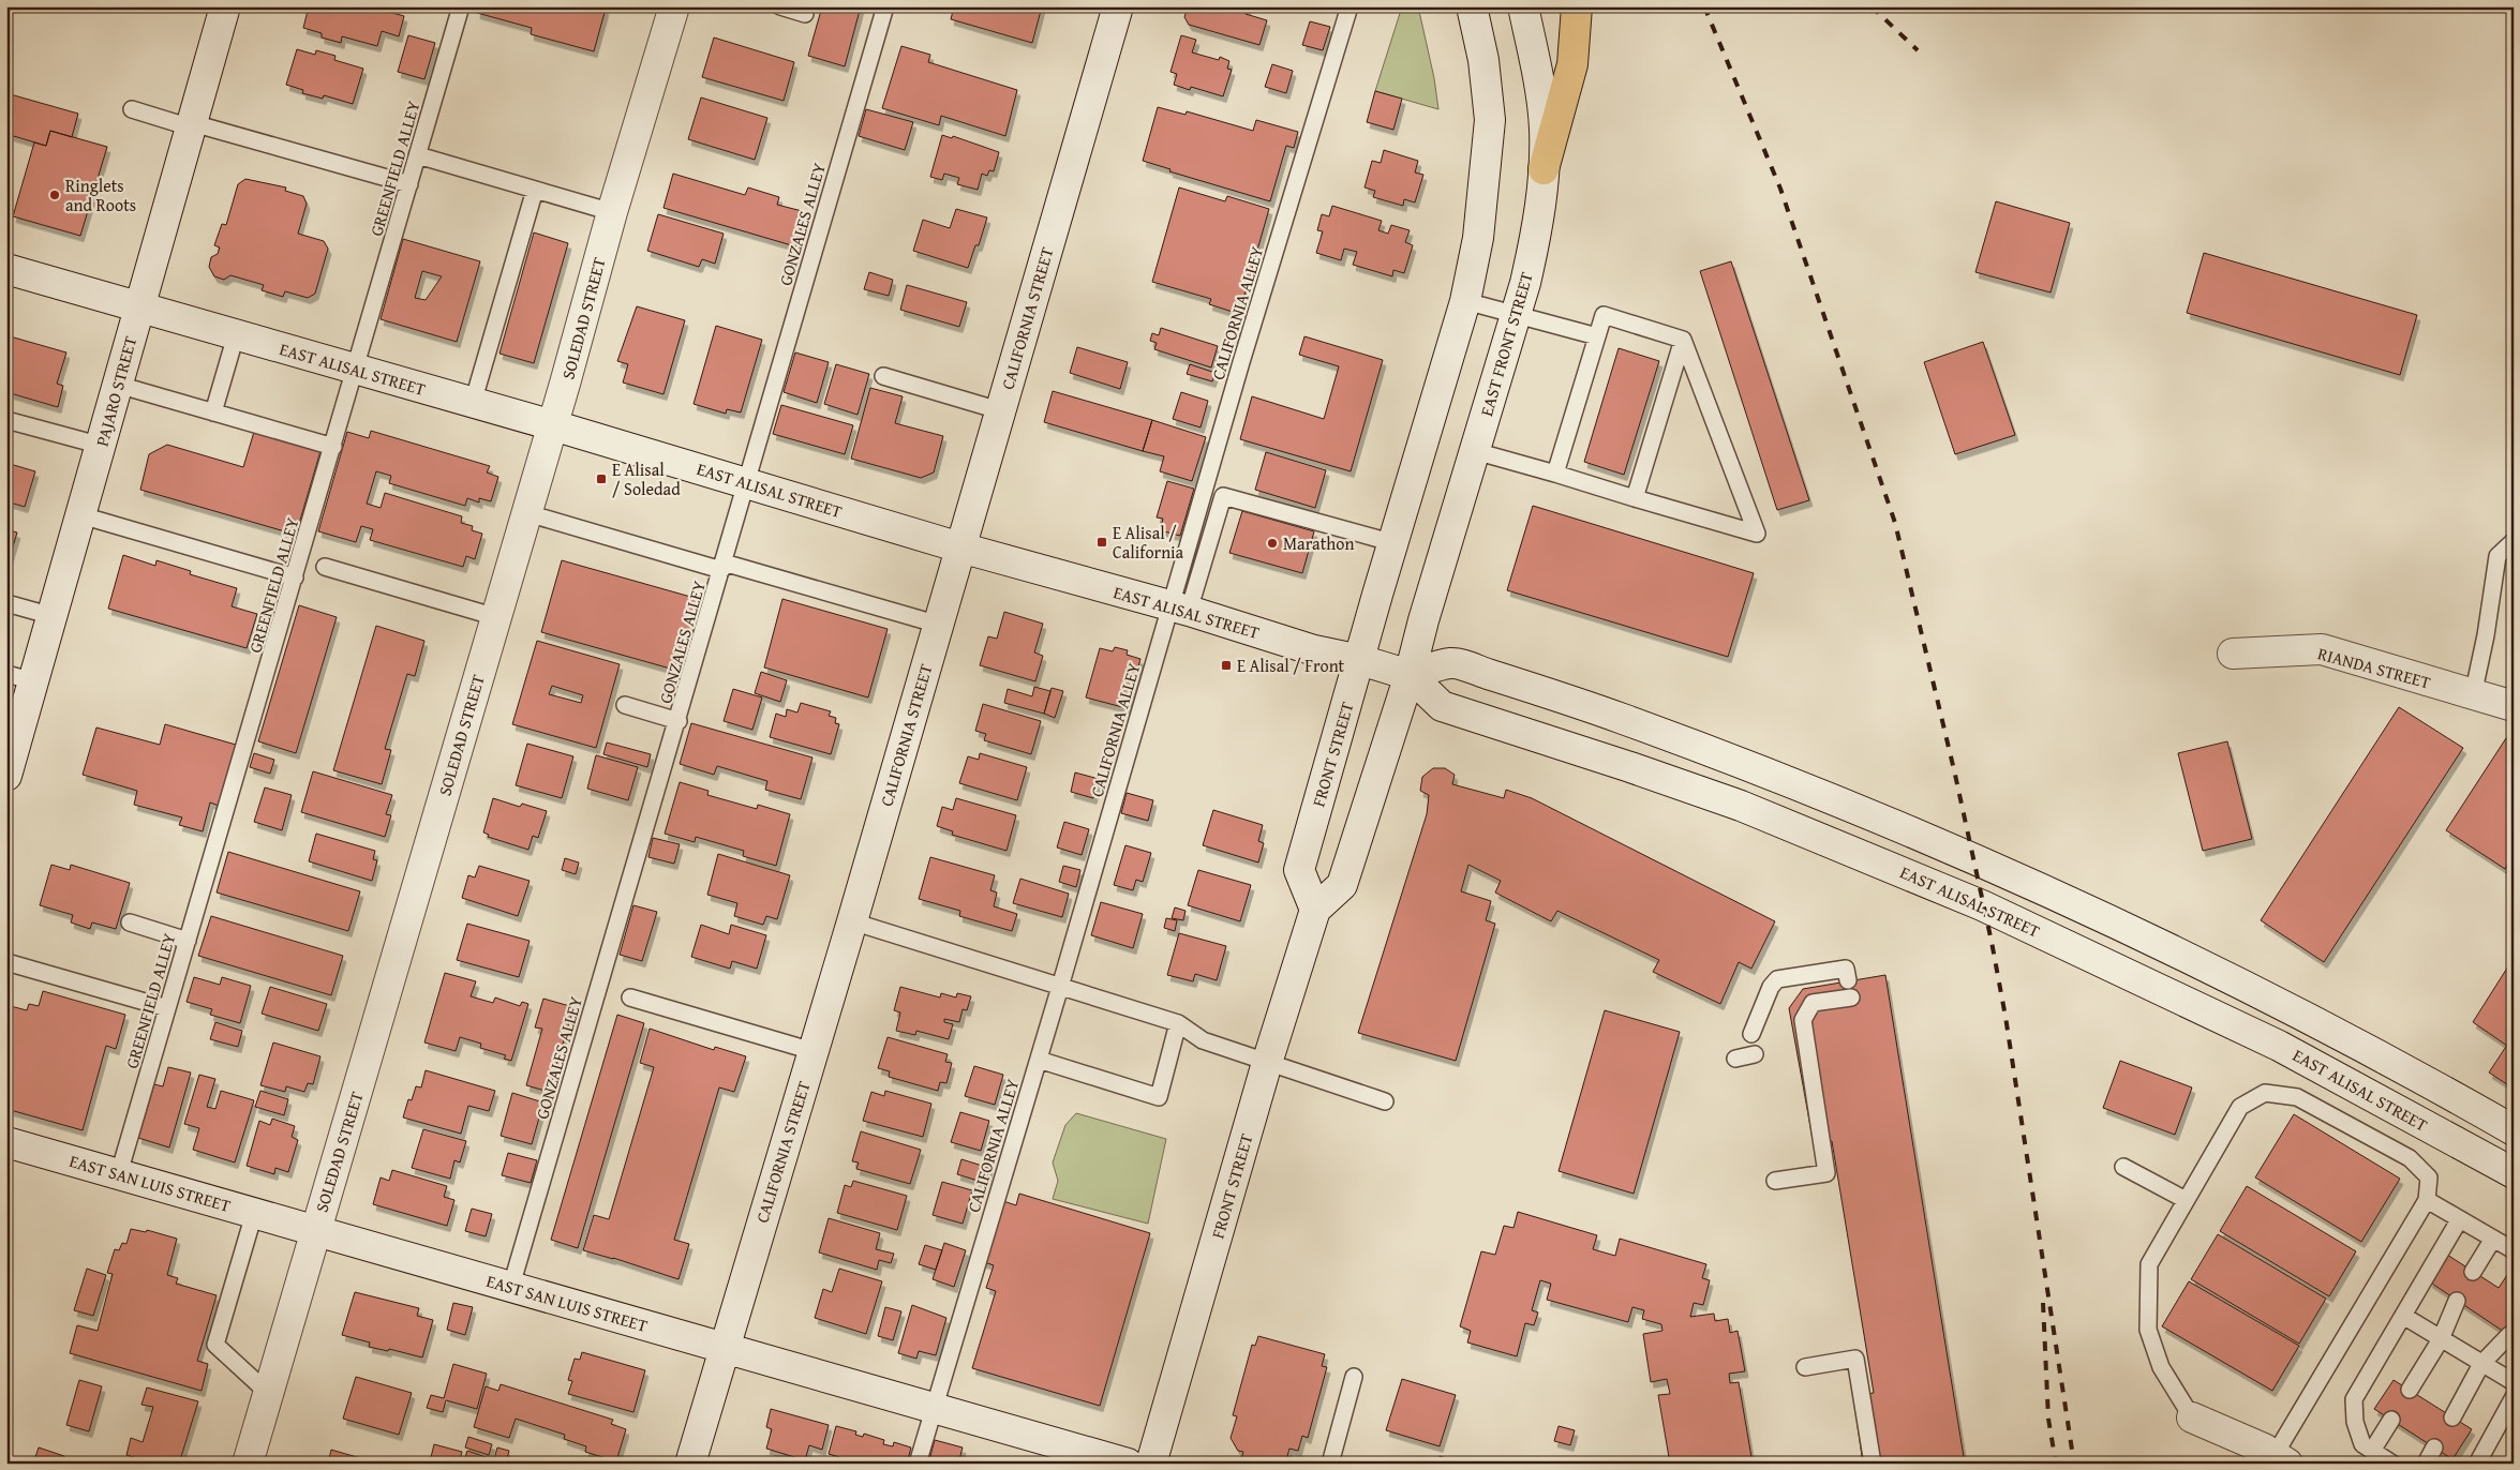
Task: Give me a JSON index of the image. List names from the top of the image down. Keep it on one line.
{"streets":{"main road":["SOLEDAD STREET","CALIFORNIA STREET","EAST FRONT STREET","EAST ALISAL STREET","PAJARO STREET","RIANDA STREET","FRONT STREET","EAST SAN LUIS STREET"],"lane":["GREENFIELD ALLEY","GONZALES ALLEY","CALIFORNIA ALLEY"]},"crossings":[["GREENFIELD ALLEY","EAST ALISAL STREET"],["GREENFIELD ALLEY","EAST SAN LUIS STREET"],["GONZALES ALLEY","EAST ALISAL STREET"],["GONZALES ALLEY","EAST SAN LUIS STREET"],["CALIFORNIA ALLEY","EAST ALISAL STREET"],["CALIFORNIA ALLEY","EAST SAN LUIS STREET"],["SOLEDAD STREET","EAST ALISAL STREET"],["SOLEDAD STREET","EAST SAN LUIS STREET"],["CALIFORNIA STREET","EAST ALISAL STREET"],["CALIFORNIA STREET","EAST SAN LUIS STREET"],["EAST FRONT STREET","EAST ALISAL STREET"],["EAST ALISAL STREET","PAJARO STREET"],["EAST ALISAL STREET","FRONT STREET"]],"places":{"other":["Ringlets and Roots","Marathon"],"transit":["E Alisal / Soledad","E Alisal / California","E Alisal / Front"]}}
